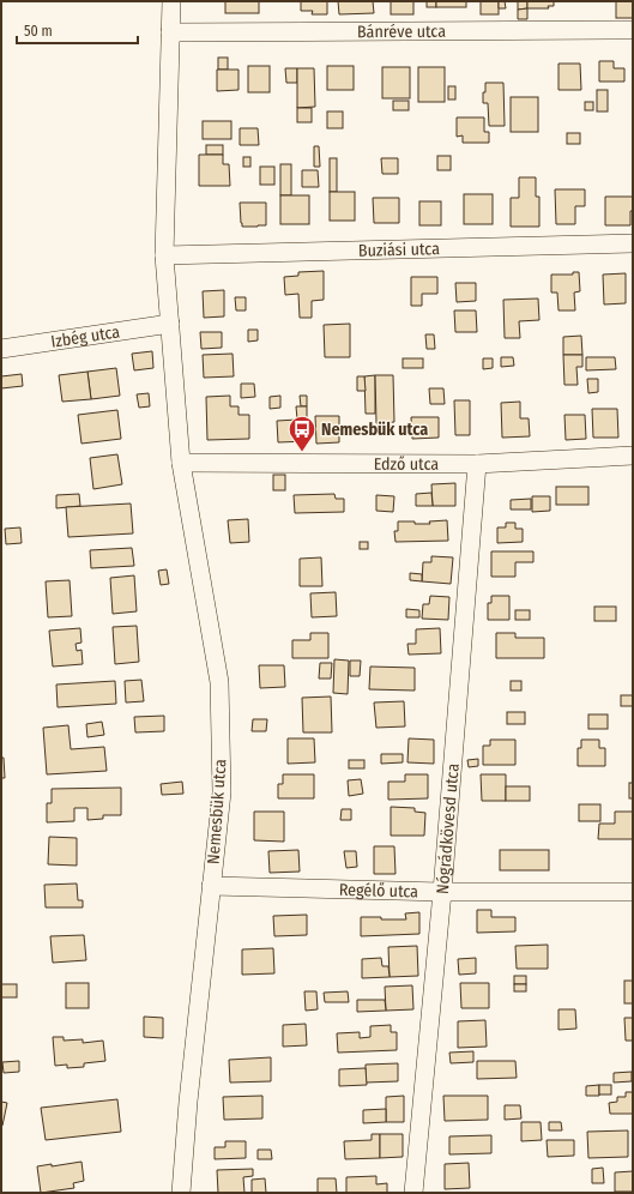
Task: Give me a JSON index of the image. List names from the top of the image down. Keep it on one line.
{"streets":{"street":["Bánréve utca","Buziási utca","Izbég utca","Edző utca","Nemesbük utca","Nógrádkövesd utca","Regélő utca"]},"crossings":[["Bánréve utca","Nemesbük utca"],["Buziási utca","Nemesbük utca"],["Izbég utca","Nemesbük utca"],["Edző utca","Nemesbük utca"],["Edző utca","Nógrádkövesd utca"],["Nemesbük utca","Regélő utca"],["Nógrádkövesd utca","Regélő utca"]],"places":{"bus stop":["Nemesbük utca"]},"scale_bar":"50 m"}
